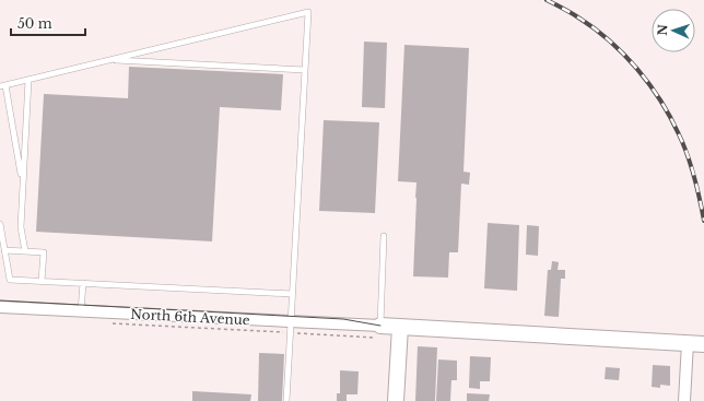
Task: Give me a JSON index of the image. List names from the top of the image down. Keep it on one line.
{"streets":{"street":["North 6th Avenue"]},"scale_bar":"50 m","north":"left"}
